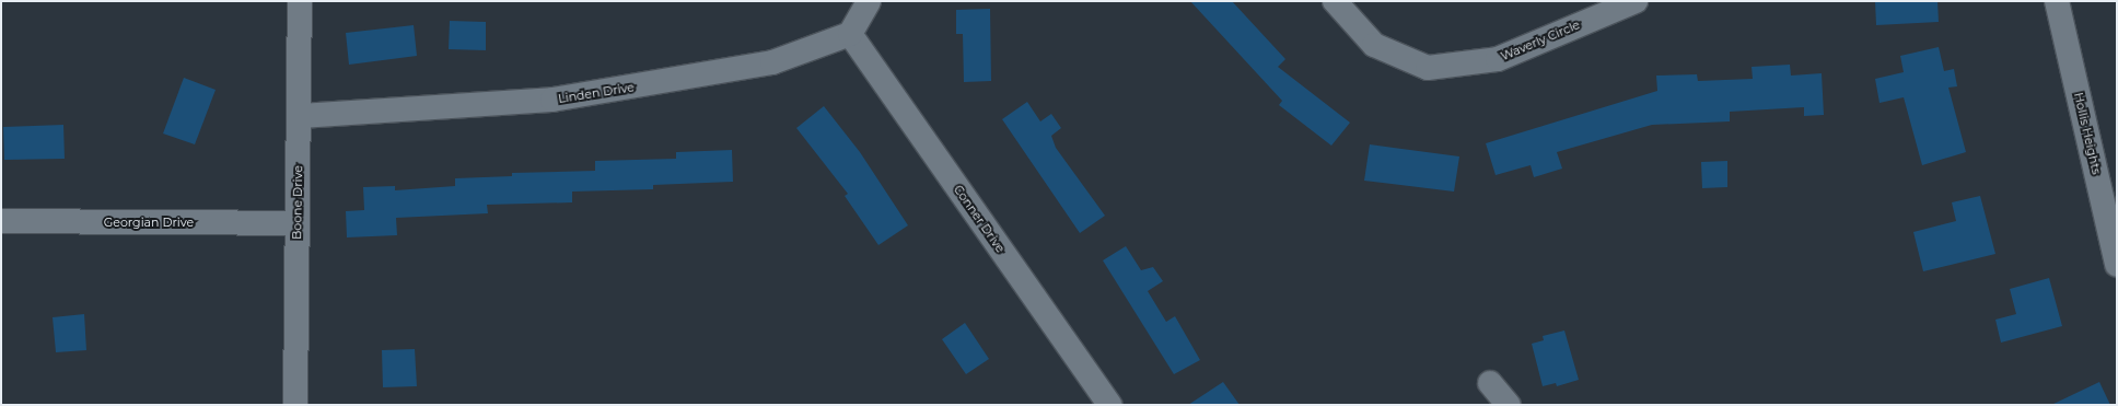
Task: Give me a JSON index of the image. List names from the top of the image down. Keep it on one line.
{"streets":{"street":["Waverly Circle","Linden Drive","Hollis Heights","Boone Drive","Conner Drive","Georgian Drive"]},"crossings":[["Linden Drive","Boone Drive"],["Linden Drive","Conner Drive"],["Boone Drive","Georgian Drive"]]}
